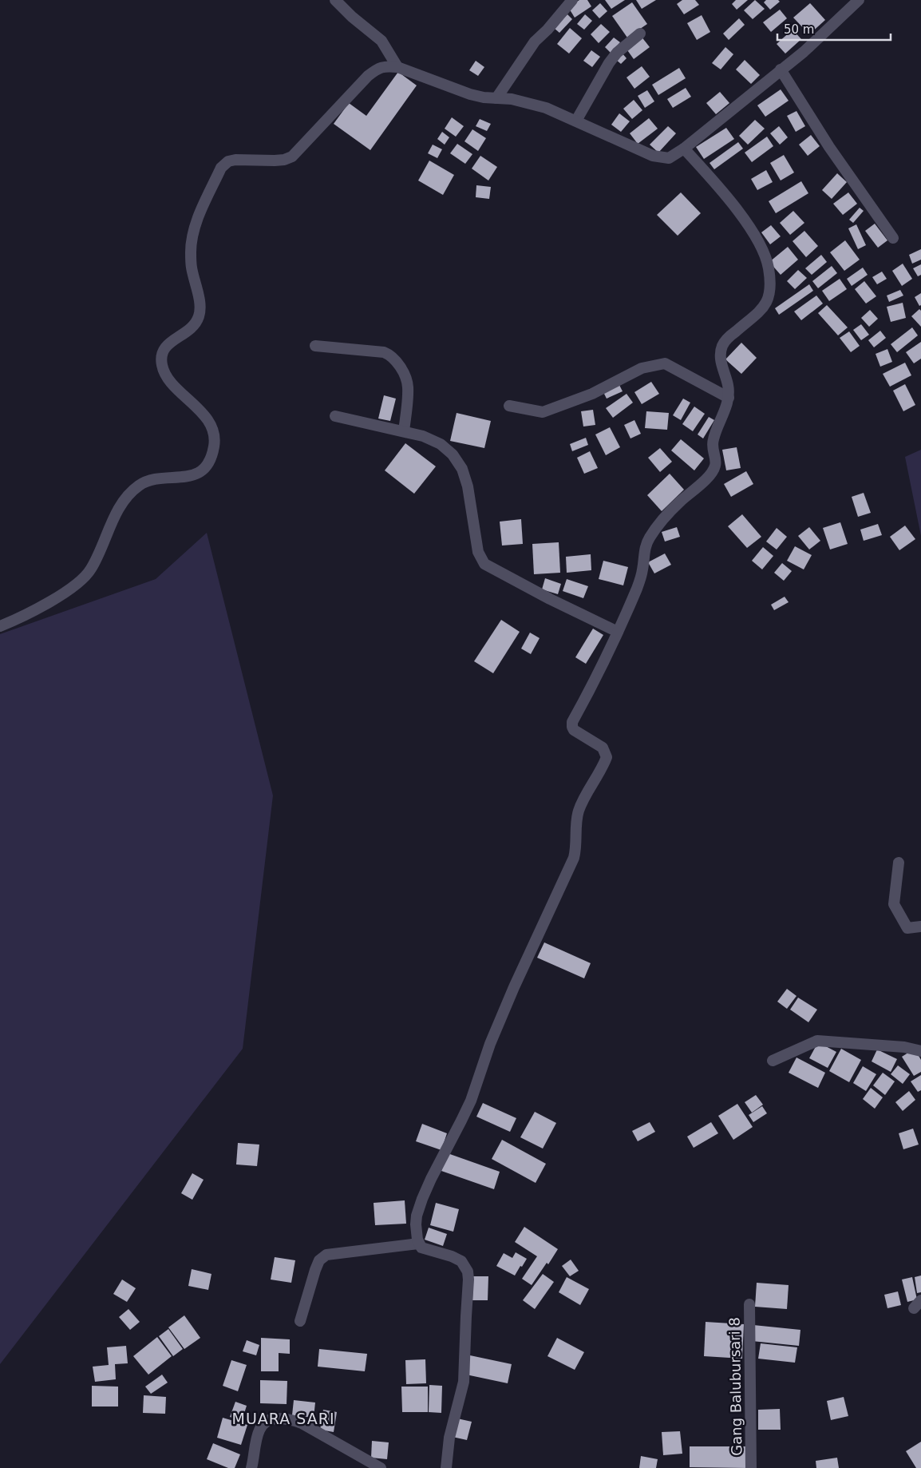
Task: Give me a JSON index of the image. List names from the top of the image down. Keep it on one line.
{"streets":{"street":["Gang Balubursari 8"]},"districts":["MUARA SARI"],"scale_bar":"50 m"}
